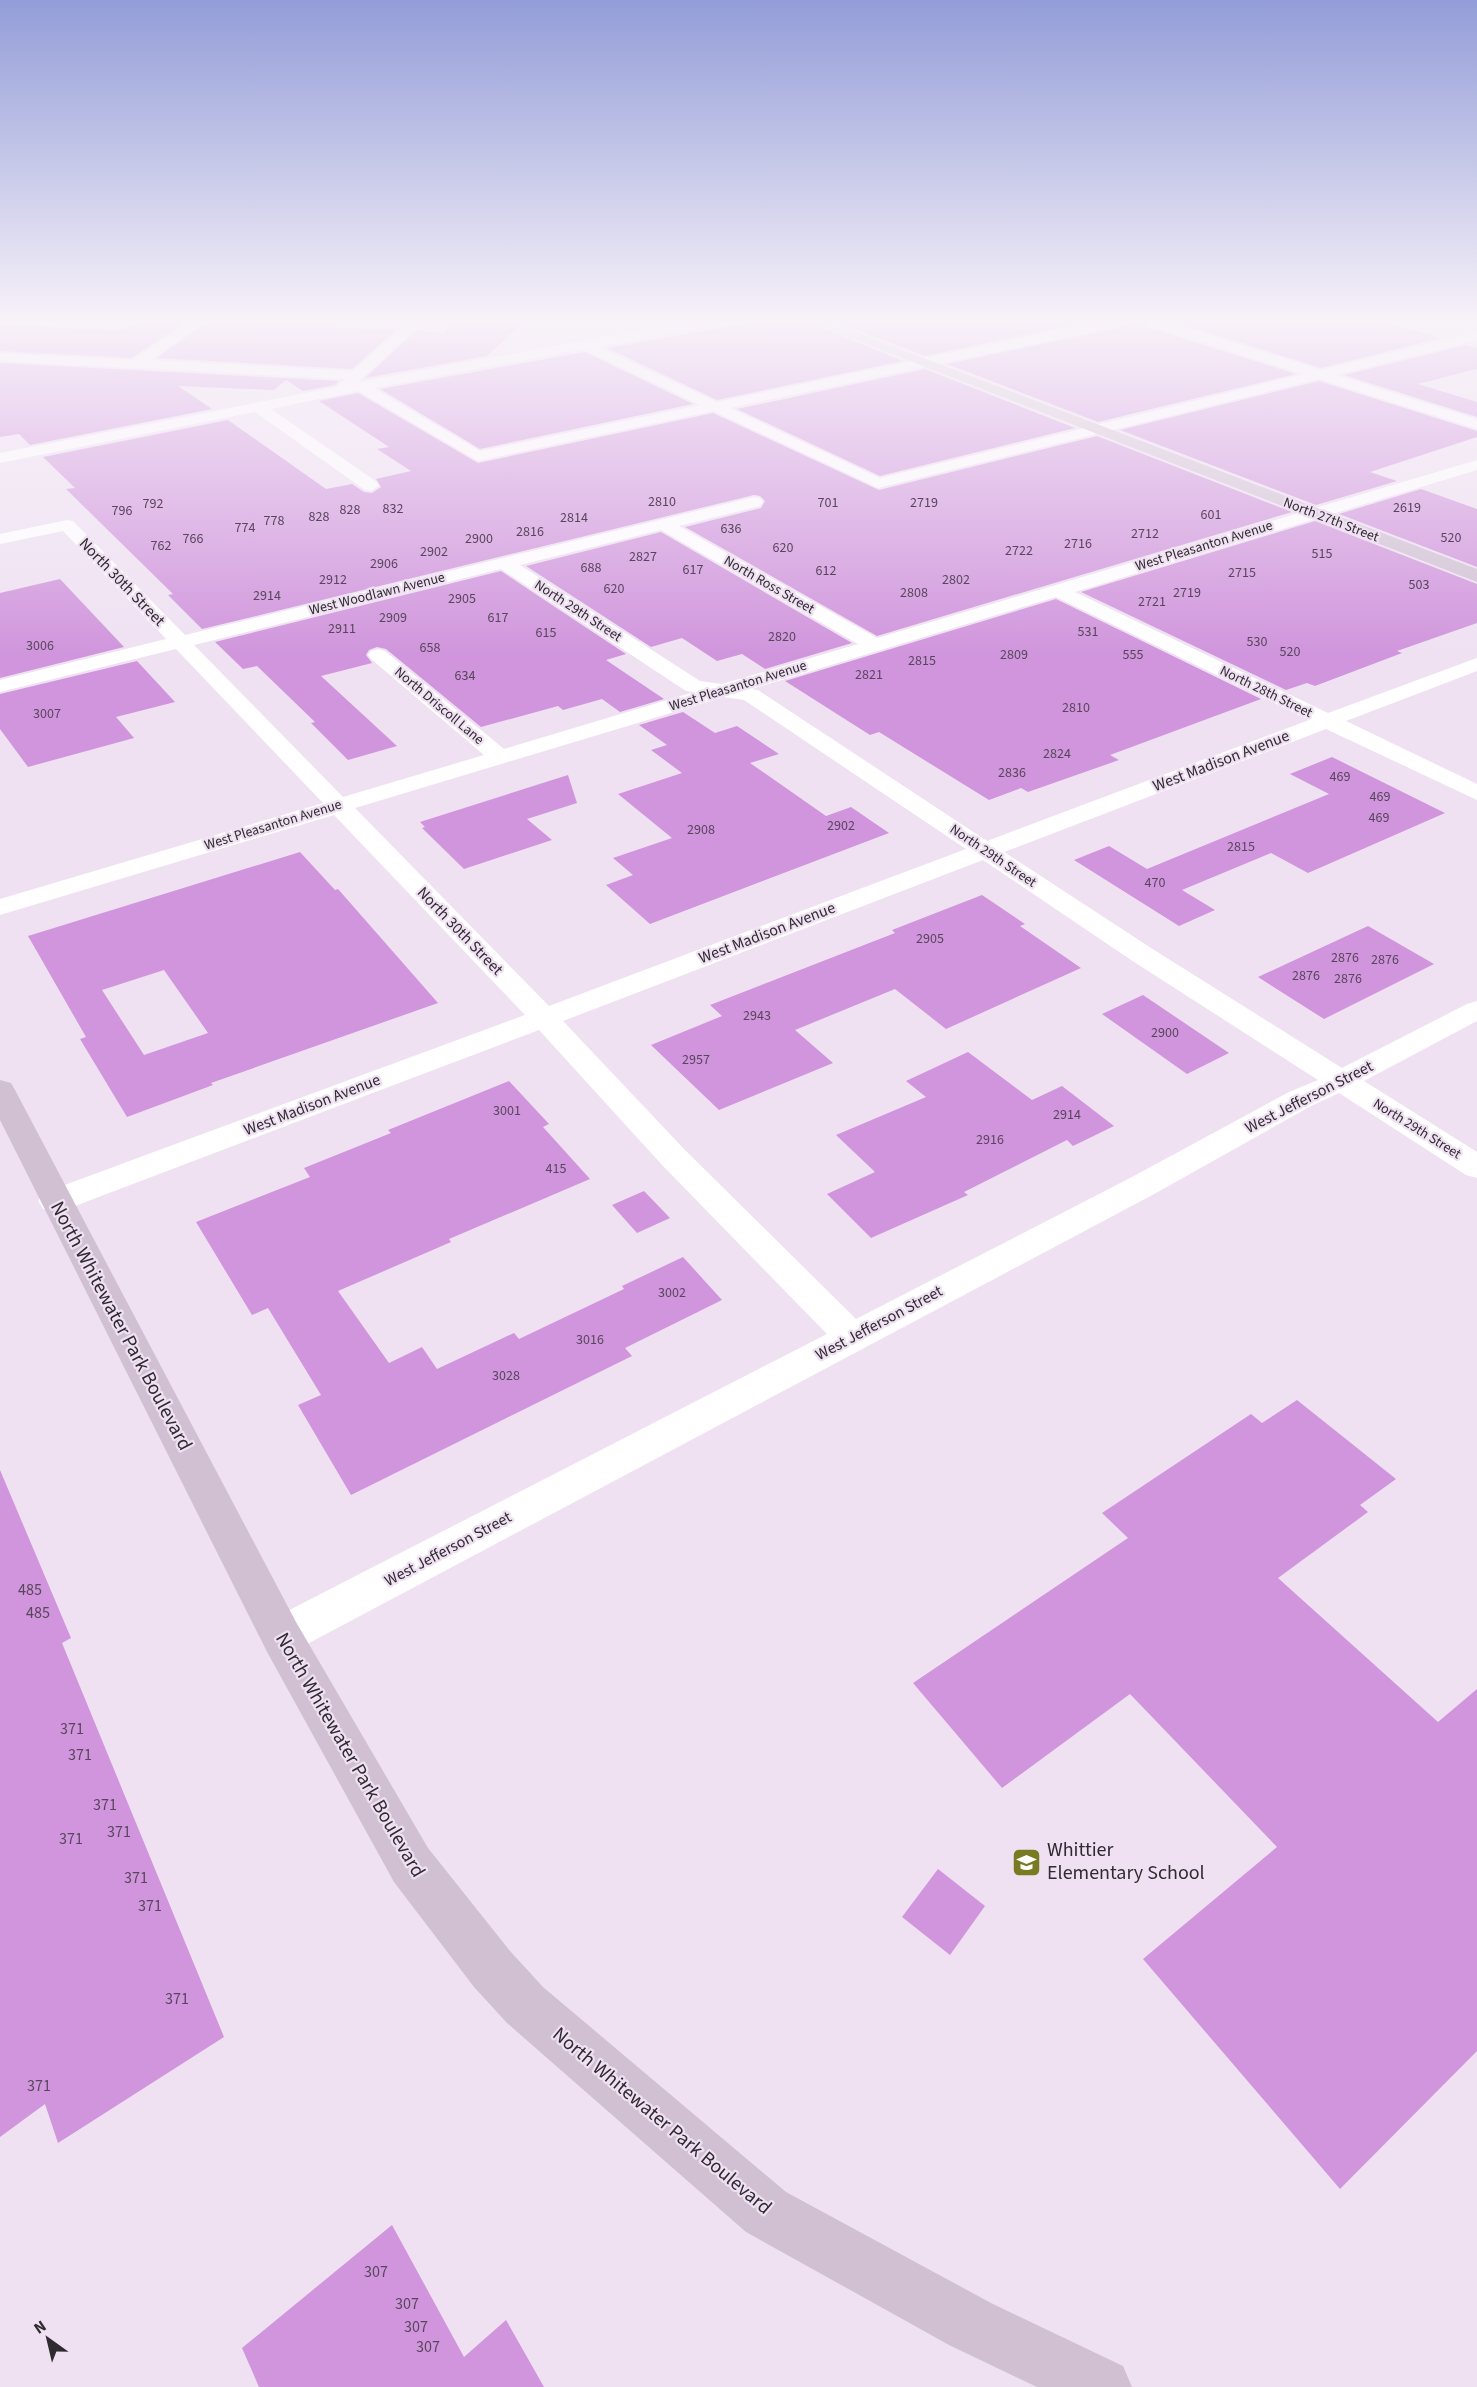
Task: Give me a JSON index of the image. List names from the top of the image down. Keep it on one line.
{"streets":{"street":["North 27th Street","West Pleasanton Avenue","North 30th Street","North Ross Street","West Woodlawn Avenue","North 29th Street","North 28th Street","North Driscoll Lane","West Madison Avenue","West Jefferson Street","North Whitewater Park Boulevard"]},"crossings":[["North 27th Street","West Pleasanton Avenue"],["West Pleasanton Avenue","North 30th Street"],["West Pleasanton Avenue","North Ross Street"],["West Pleasanton Avenue","North 29th Street"],["West Pleasanton Avenue","North 28th Street"],["West Pleasanton Avenue","North Driscoll Lane"],["North 30th Street","West Woodlawn Avenue"],["North 30th Street","West Madison Avenue"],["North 30th Street","West Jefferson Street"],["North Ross Street","West Woodlawn Avenue"],["West Woodlawn Avenue","North 29th Street"],["North 29th Street","West Madison Avenue"],["North 29th Street","West Jefferson Street"],["North 28th Street","West Madison Avenue"],["West Madison Avenue","North Whitewater Park Boulevard"],["West Jefferson Street","North Whitewater Park Boulevard"]],"places":{"school or university":["Whittier Elementary School"]},"house_numbers":["2810","701","2719","792","2619","832","828","796","601","828","2814","778","774","636","2816","2712","520","766","2900","2716","762","620","2722","2902","515","2827","2906","688","617","612","2715","2912","2802","503","620","2808","2719","2914","2905","2721","2909","617","2911","531","615","2820","530","3006","658","520","2809","555","2815","2821","634","2810","3007","2824","2836","469","469","469","2902","2908","2815","470","2905","2876","2876","2876","2876","2943","2900","2957","3001","2914","2916","415","3002","3016","3028","485","485","371","371","371","371","371","371","371","371","371","307","307","307","307"],"north":"top left"}
